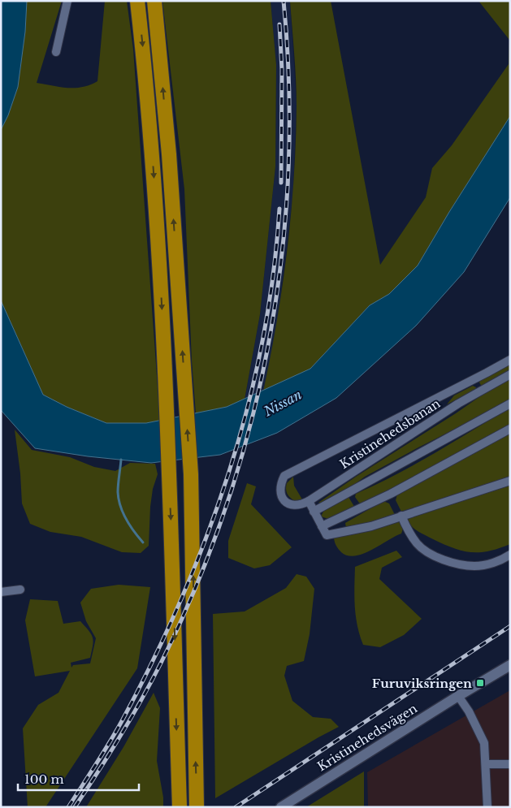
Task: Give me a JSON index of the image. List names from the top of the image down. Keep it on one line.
{"streets":{"street":["Kristinehedsbanan","Kristinehedsvägen"]},"water":["Nissan"],"places":{"transit":["Furuviksringen"]},"scale_bar":"100 m"}
